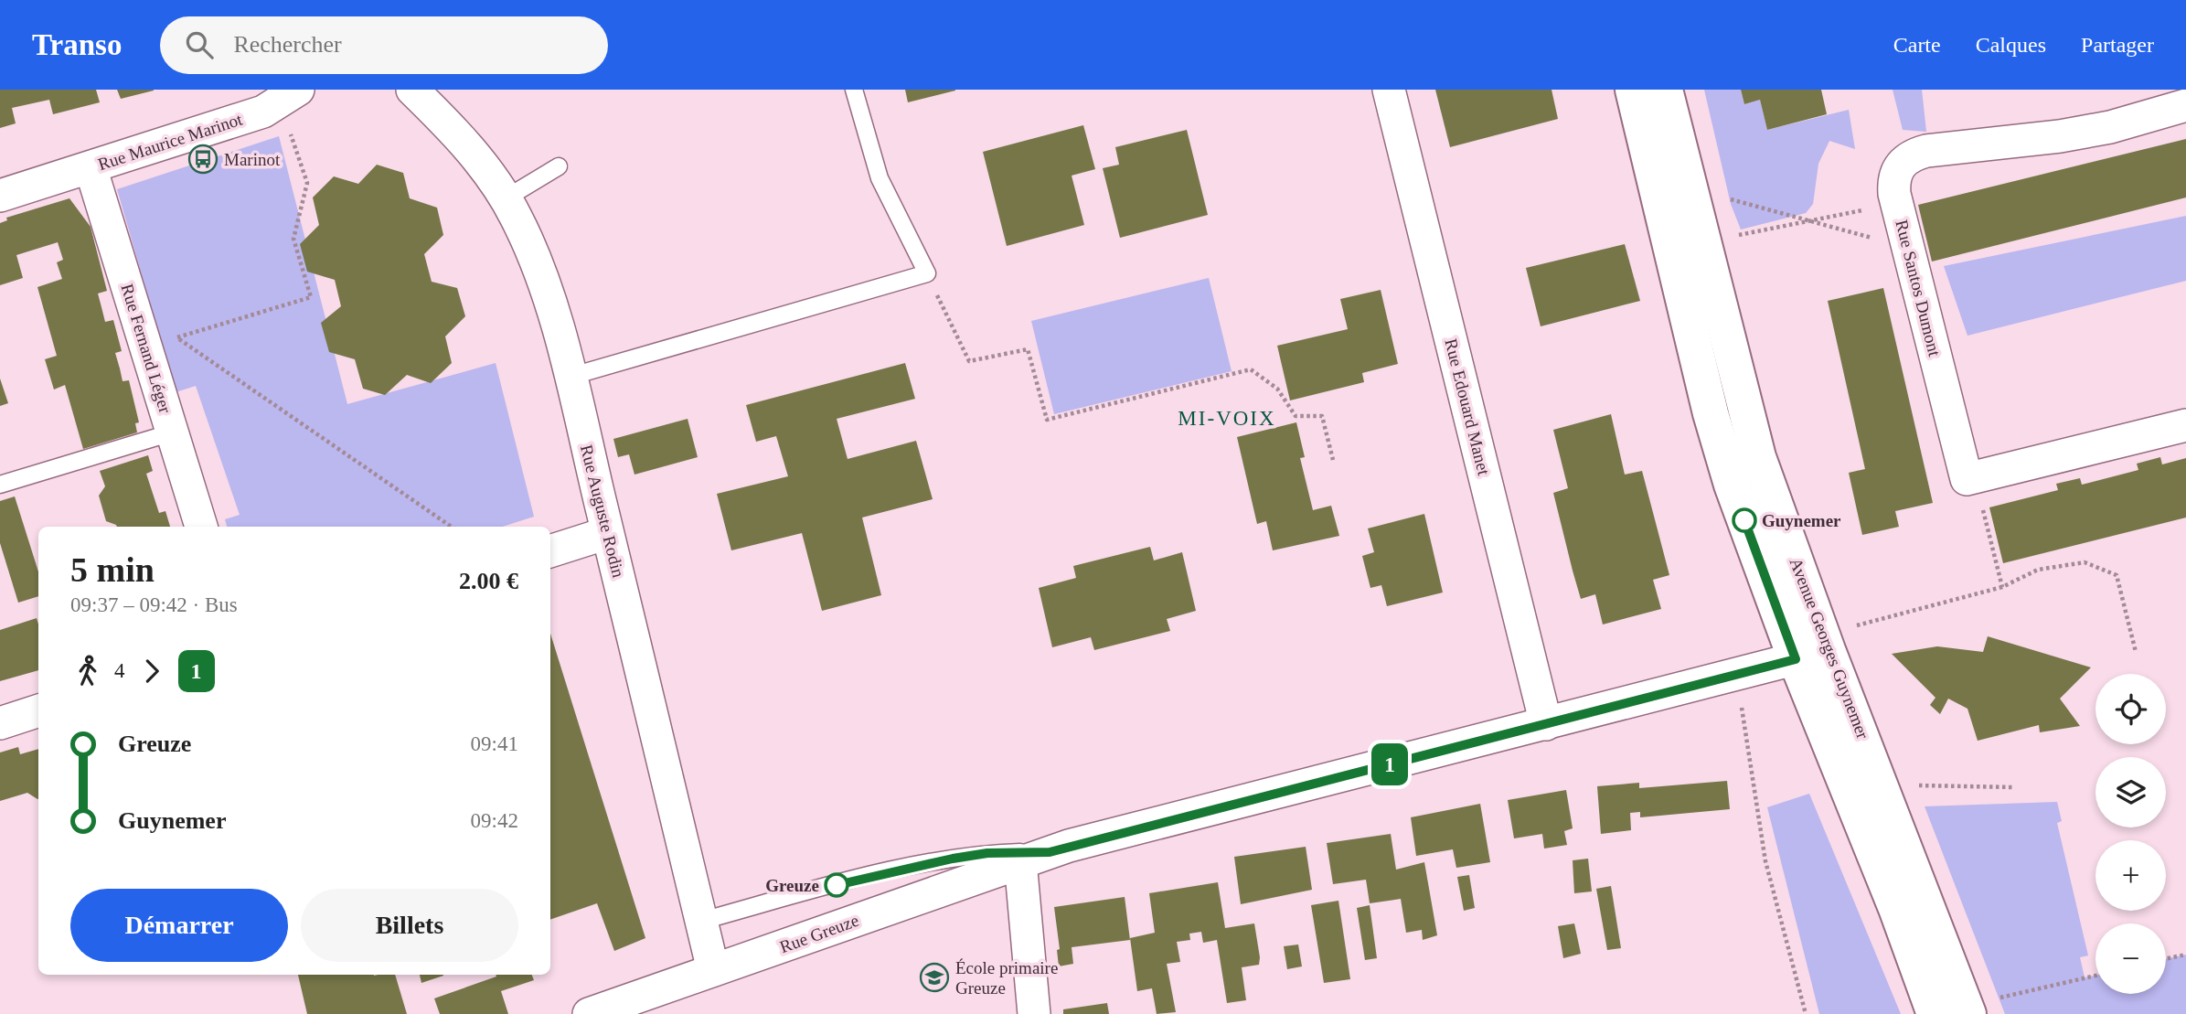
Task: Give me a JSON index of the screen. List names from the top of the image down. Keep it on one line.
{"streets":{"street":["Rue Maurice Marinot","Rue Santos Dumont","Rue Fernand Léger","Rue Edouard Manet","Rue Auguste Rodin","Avenue Georges Guynemer","Rue Greuze"]},"crossings":[["Rue Maurice Marinot","Rue Fernand Léger"],["Rue Edouard Manet","Rue Greuze"],["Rue Auguste Rodin","Rue Greuze"],["Avenue Georges Guynemer","Rue Greuze"]],"districts":["MI-VOIX"],"places":{"bus stop":["Marinot"],"other":["Guynemer","Greuze"],"school or university":["École primaire Greuze"]},"lines":["bus line 1"],"page":{"header":"Transo","search":"Rechercher","nav":["Carte","Calques","Partager"],"on_map":"1","heading":["5 min","09:37 – 09:42 · Bus","2.00 €"],"legs":["4","1"],"map_buttons":["+","−"],"list":[{"name":"Greuze","value":"09:41"},{"name":"Guynemer","value":"09:42"}],"buttons":["Démarrer","Billets"]}}
